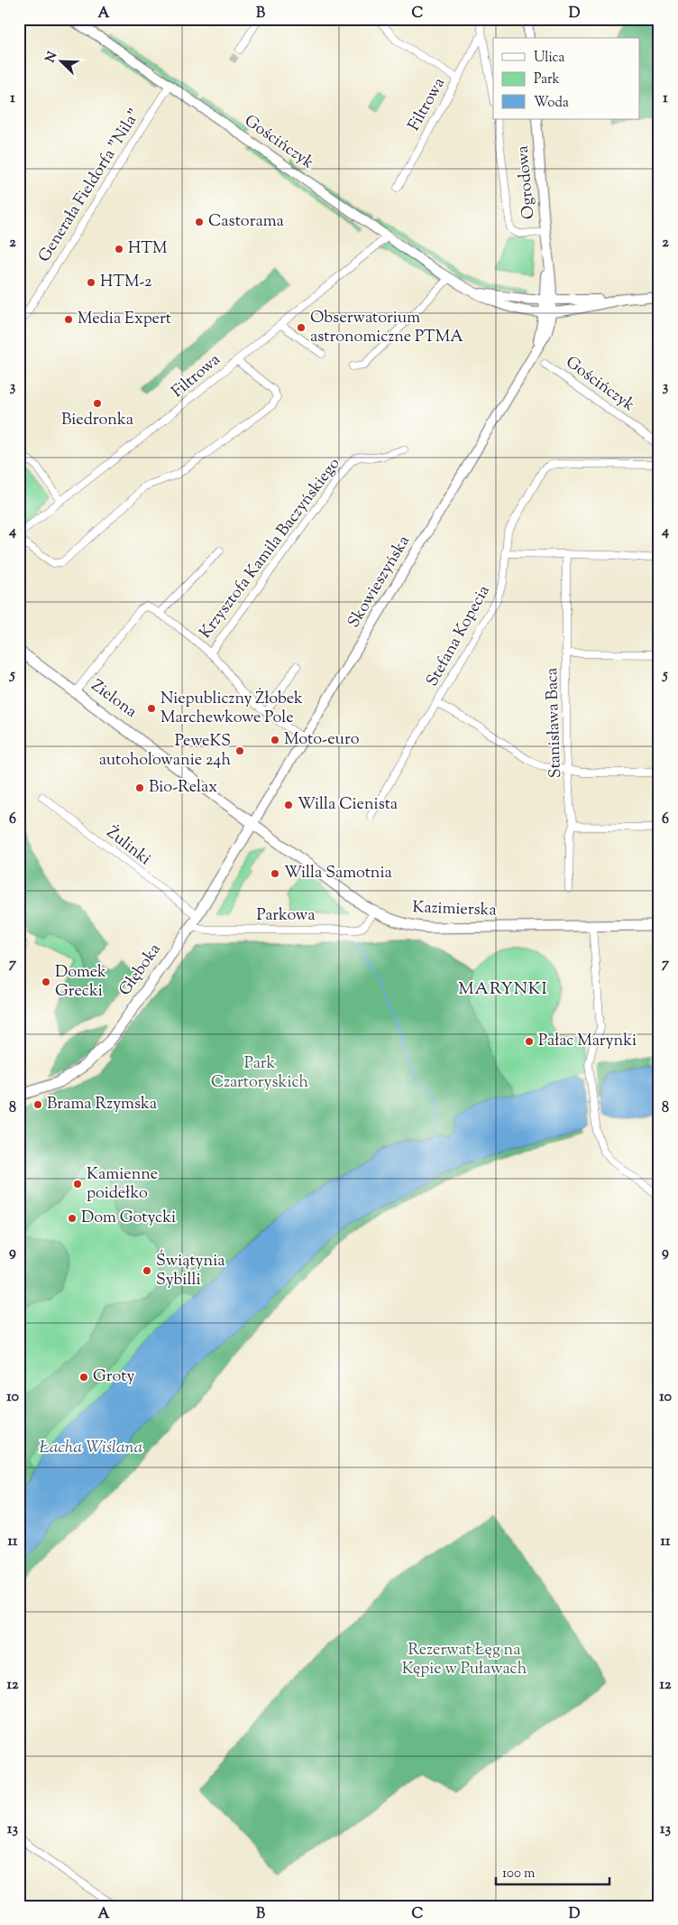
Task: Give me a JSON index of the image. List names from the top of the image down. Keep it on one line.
{"streets":{"main road":["Zielona","Kazimierska","Głęboka"],"street":["Filtrowa","Gościńczyk","Ogrodowa","Generała Fieldorfa \"Nila\"","Krzysztofa Kamila Baczyńskiego","Skowieszyńska","Stefana Kopecia","Stanisława Baca","Żulinki","Parkowa"]},"crossings":[["Filtrowa","Gościńczyk"],["Gościńczyk","Ogrodowa"],["Gościńczyk","Generała Fieldorfa \"Nila\""],["Gościńczyk","Skowieszyńska"],["Ogrodowa","Skowieszyńska"],["Skowieszyńska","Zielona"],["Skowieszyńska","Kazimierska"],["Skowieszyńska","Głęboka"],["Zielona","Kazimierska"],["Zielona","Głęboka"],["Żulinki","Głęboka"],["Kazimierska","Parkowa"],["Kazimierska","Głęboka"],["Parkowa","Głęboka"]],"districts":["MARYNKI"],"water":["Łacha Wiślana"],"parks":["Park Czartoryskich","Rezerwat Łęg na Kępie w Puławach"],"places":["Castorama","HTM","HTM-2","Media Expert","Obserwatorium astronomiczne PTMA","Biedronka","Niepubliczny Żłobek Marchewkowe Pole","Moto-euro","PeweKS autoholowanie 24h","Bio-Relax","Willa Cienista","Willa Samotnia","Domek Grecki","Pałac Marynki","Brama Rzymska","Kamienne poidełko","Dom Gotycki","Świątynia Sybilli","Groty"],"legend":["Ulica","Park","Woda"],"scale_bar":"100 m","north":"top left","grid":{"columns":["A","B","C","D"],"rows":["1","2","3","4","5","6","7","8","9","10","11","12","13"]}}
